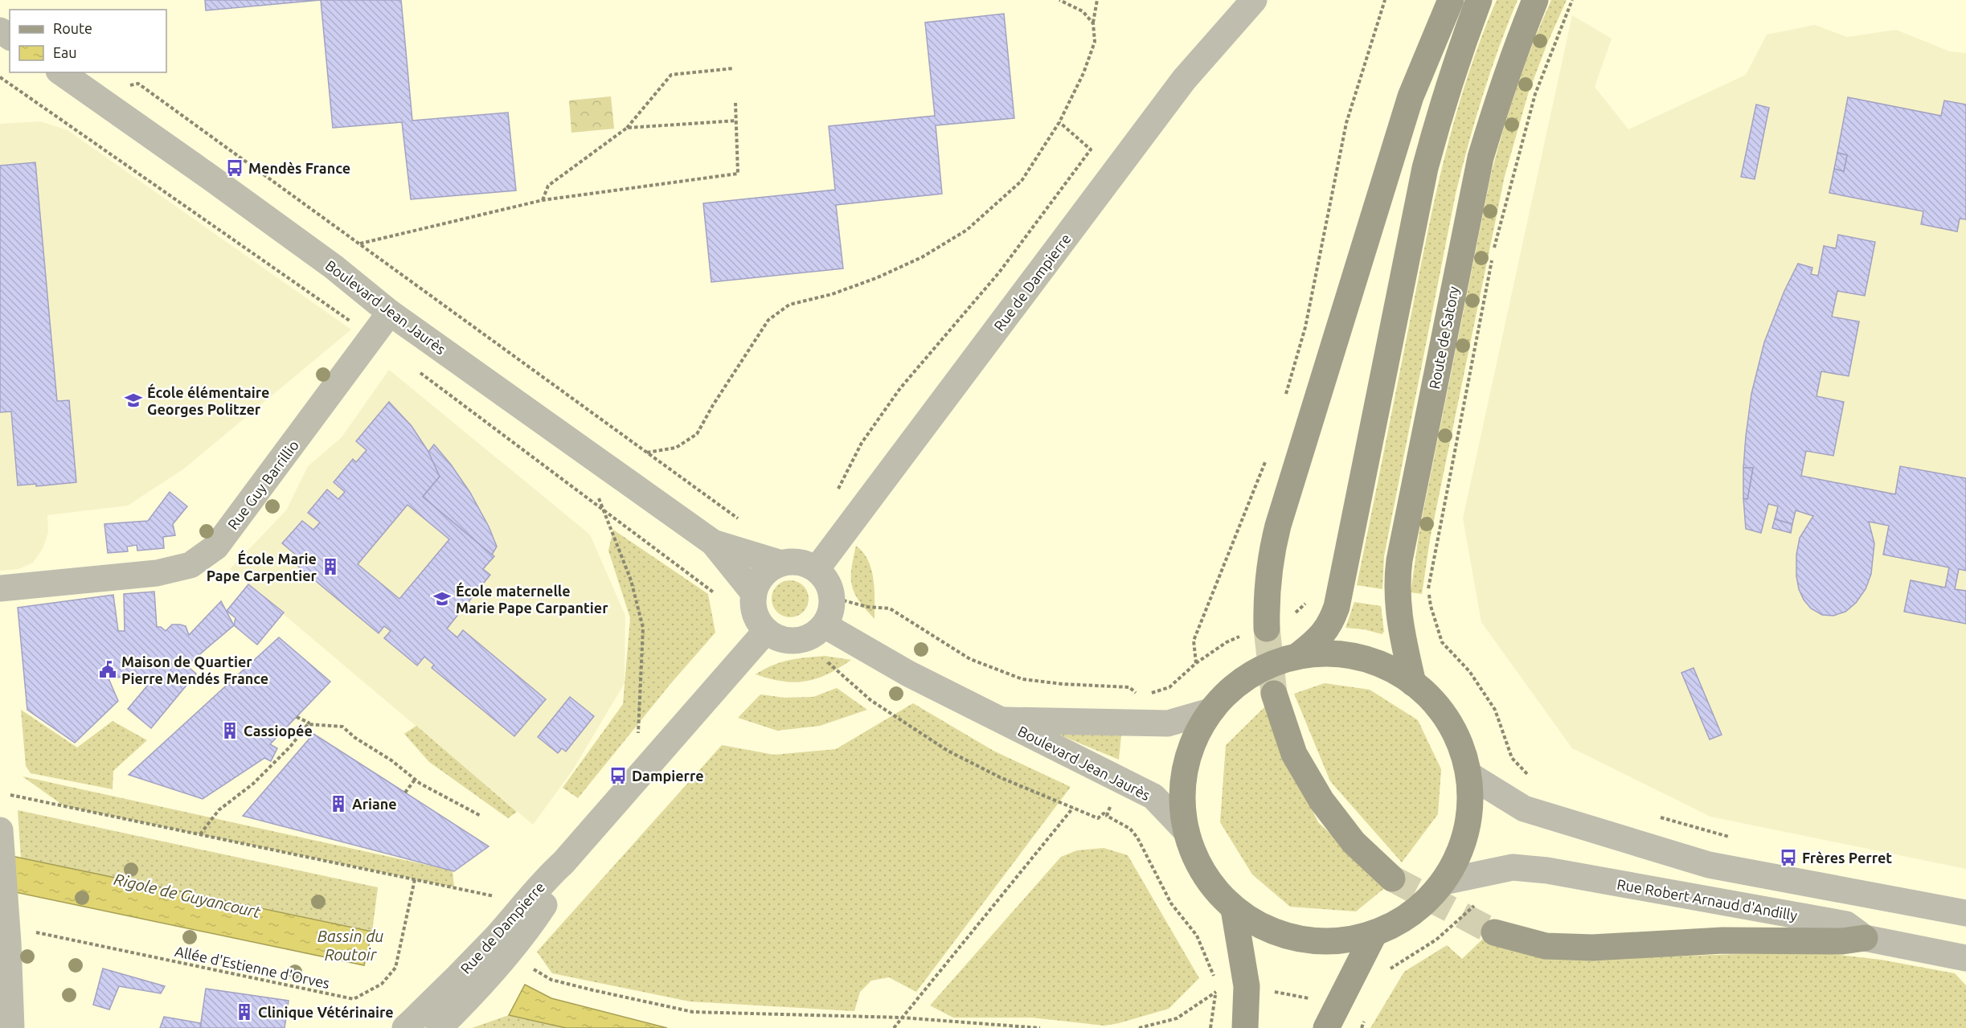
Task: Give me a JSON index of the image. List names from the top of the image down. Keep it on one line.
{"streets":{"main road":["Route de Satory"],"street":["Rue de Dampierre","Boulevard Jean Jaurès","Rue Guy Barrillio","Rue Robert Arnaud d'Andilly"],"path":["Allée d'Estienne d'Orves"]},"crossings":[["Rue de Dampierre","Boulevard Jean Jaurès"],["Boulevard Jean Jaurès","Rue Guy Barrillio"]],"water":["Rigole de Guyancourt","Bassin du Routoir"],"places":{"bus stop":["Mendès France","Dampierre","Frères Perret"],"school or university":["École élémentaire Georges Politzer","École maternelle Marie Pape Carpantier"],"building":["École Marie Pape Carpentier","Cassiopée","Ariane","Clinique Vétérinaire"],"public building":["Maison de Quartier Pierre Mendés France"]},"legend":["Route","Eau"]}
